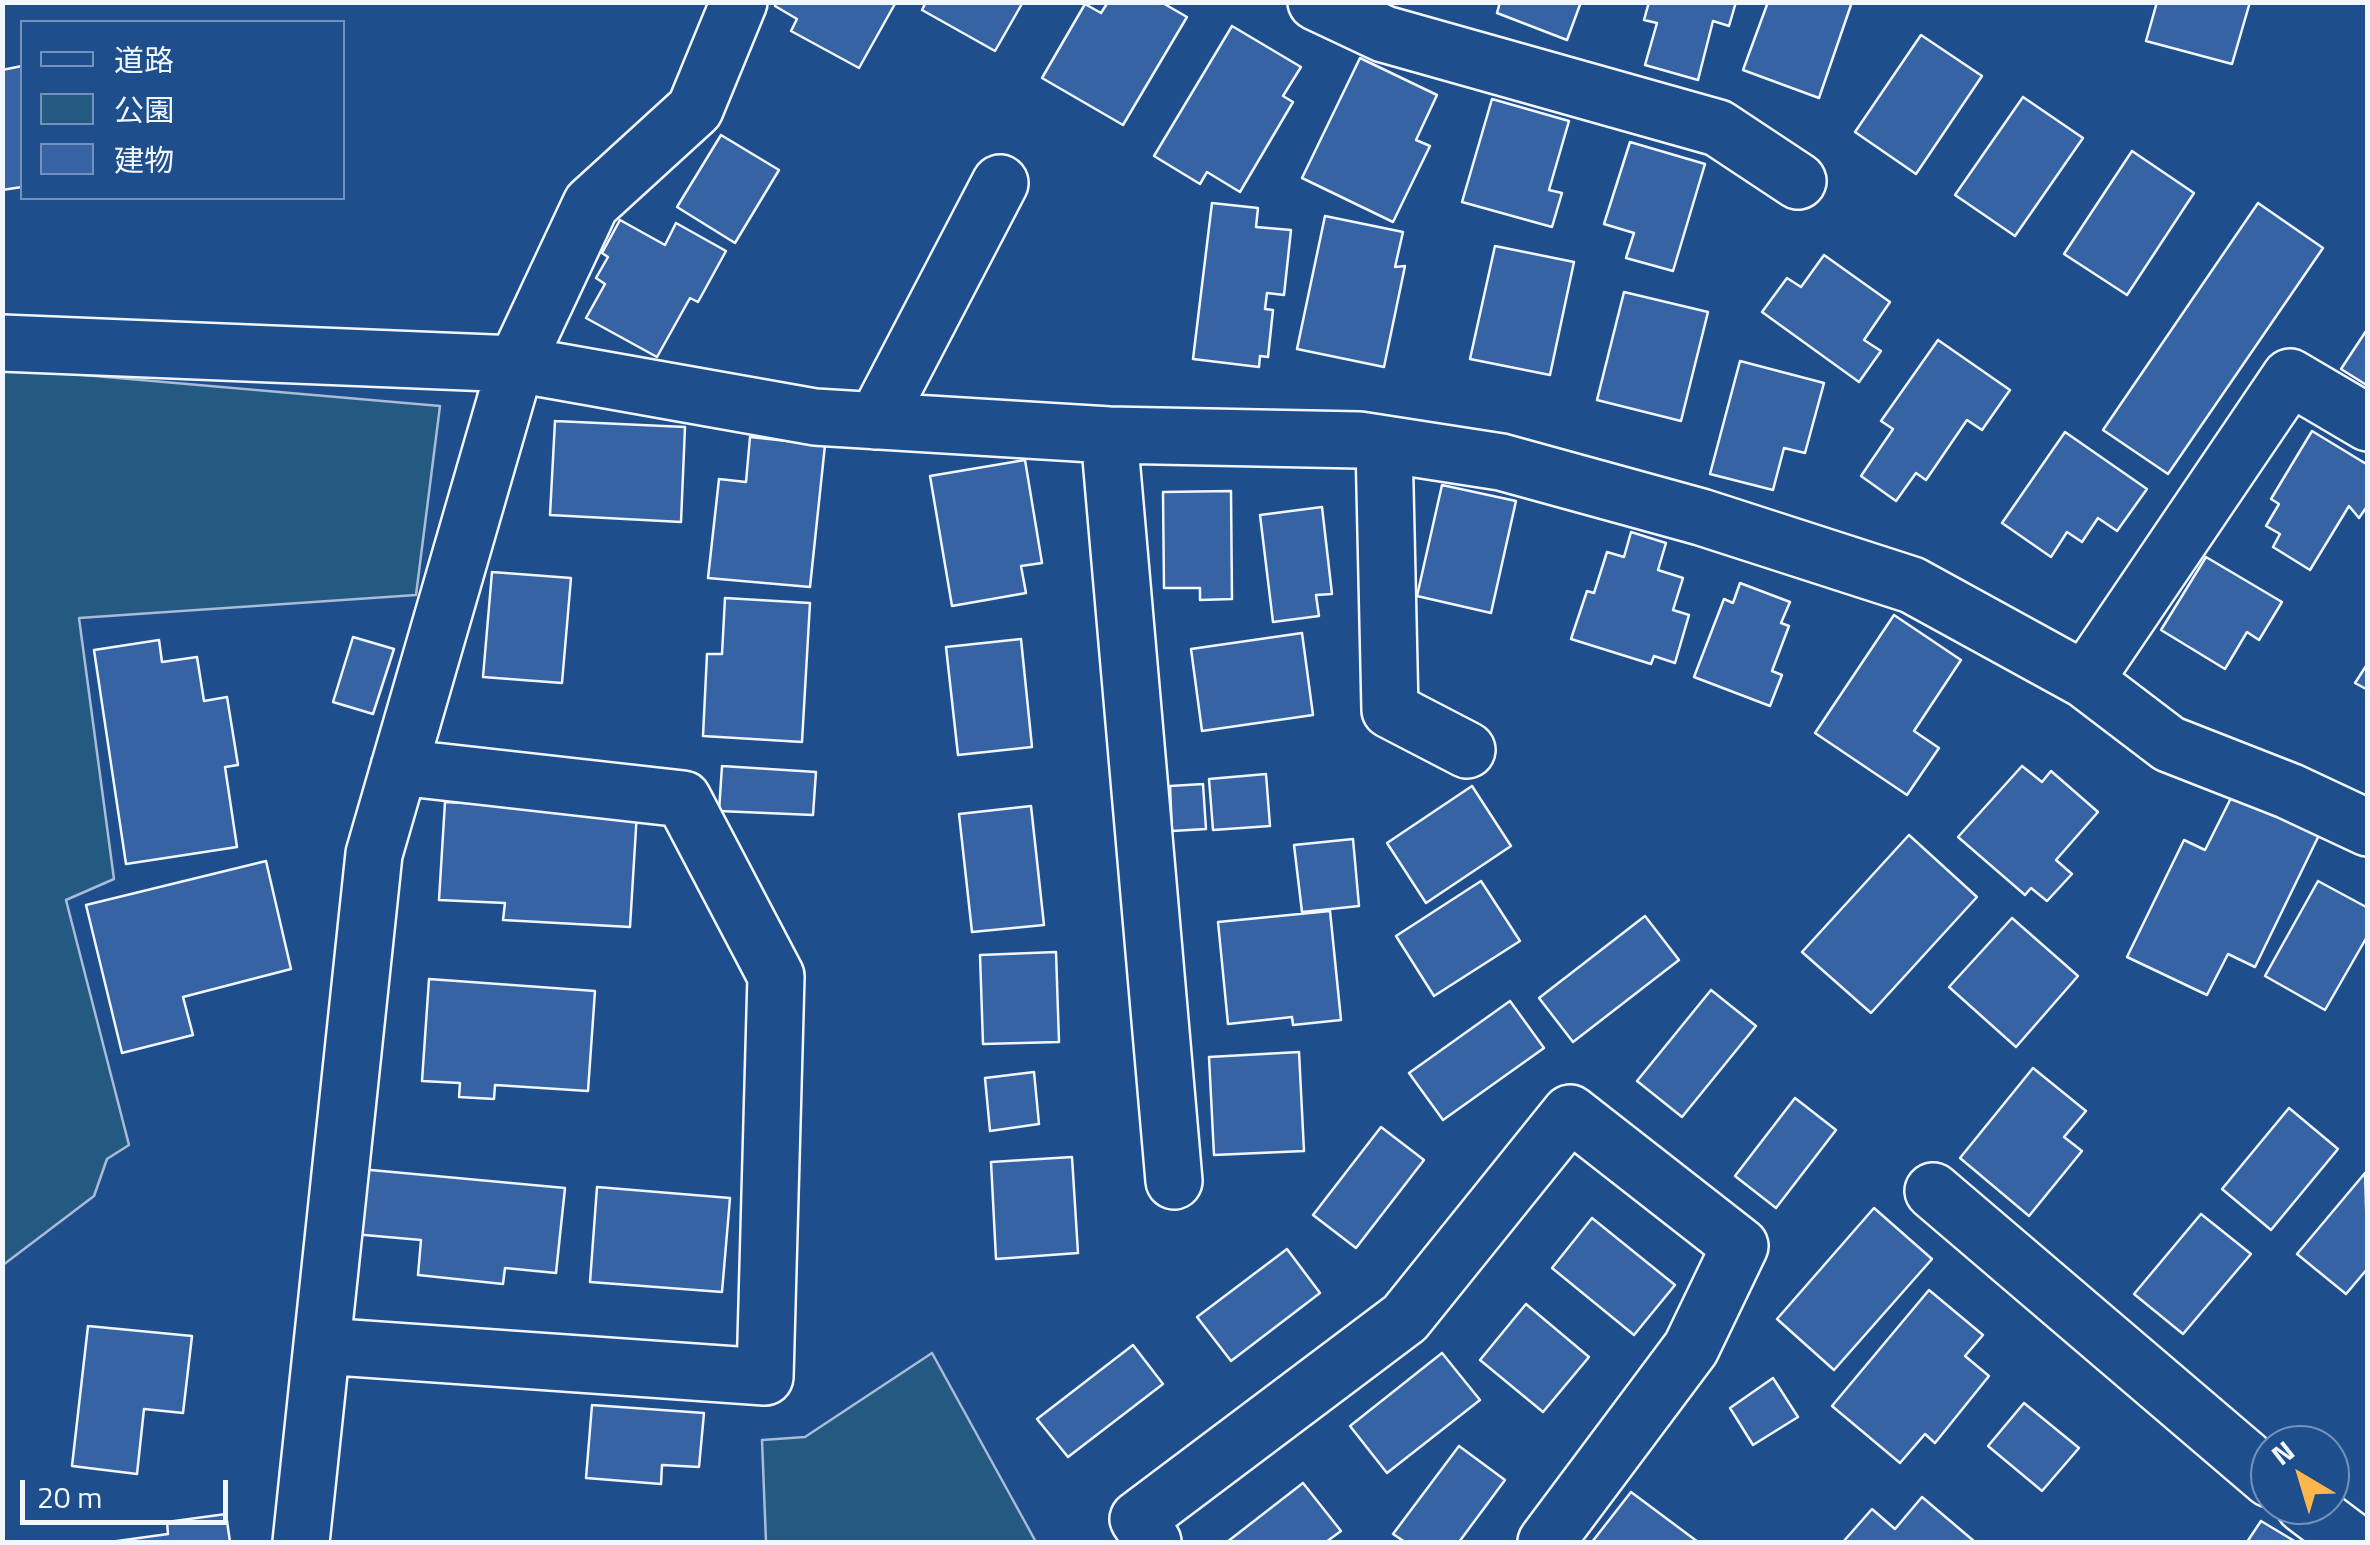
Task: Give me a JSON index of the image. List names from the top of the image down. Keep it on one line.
{"legend":["道路","公園","建物"],"scale_bar":"20 m","north":"top left"}
